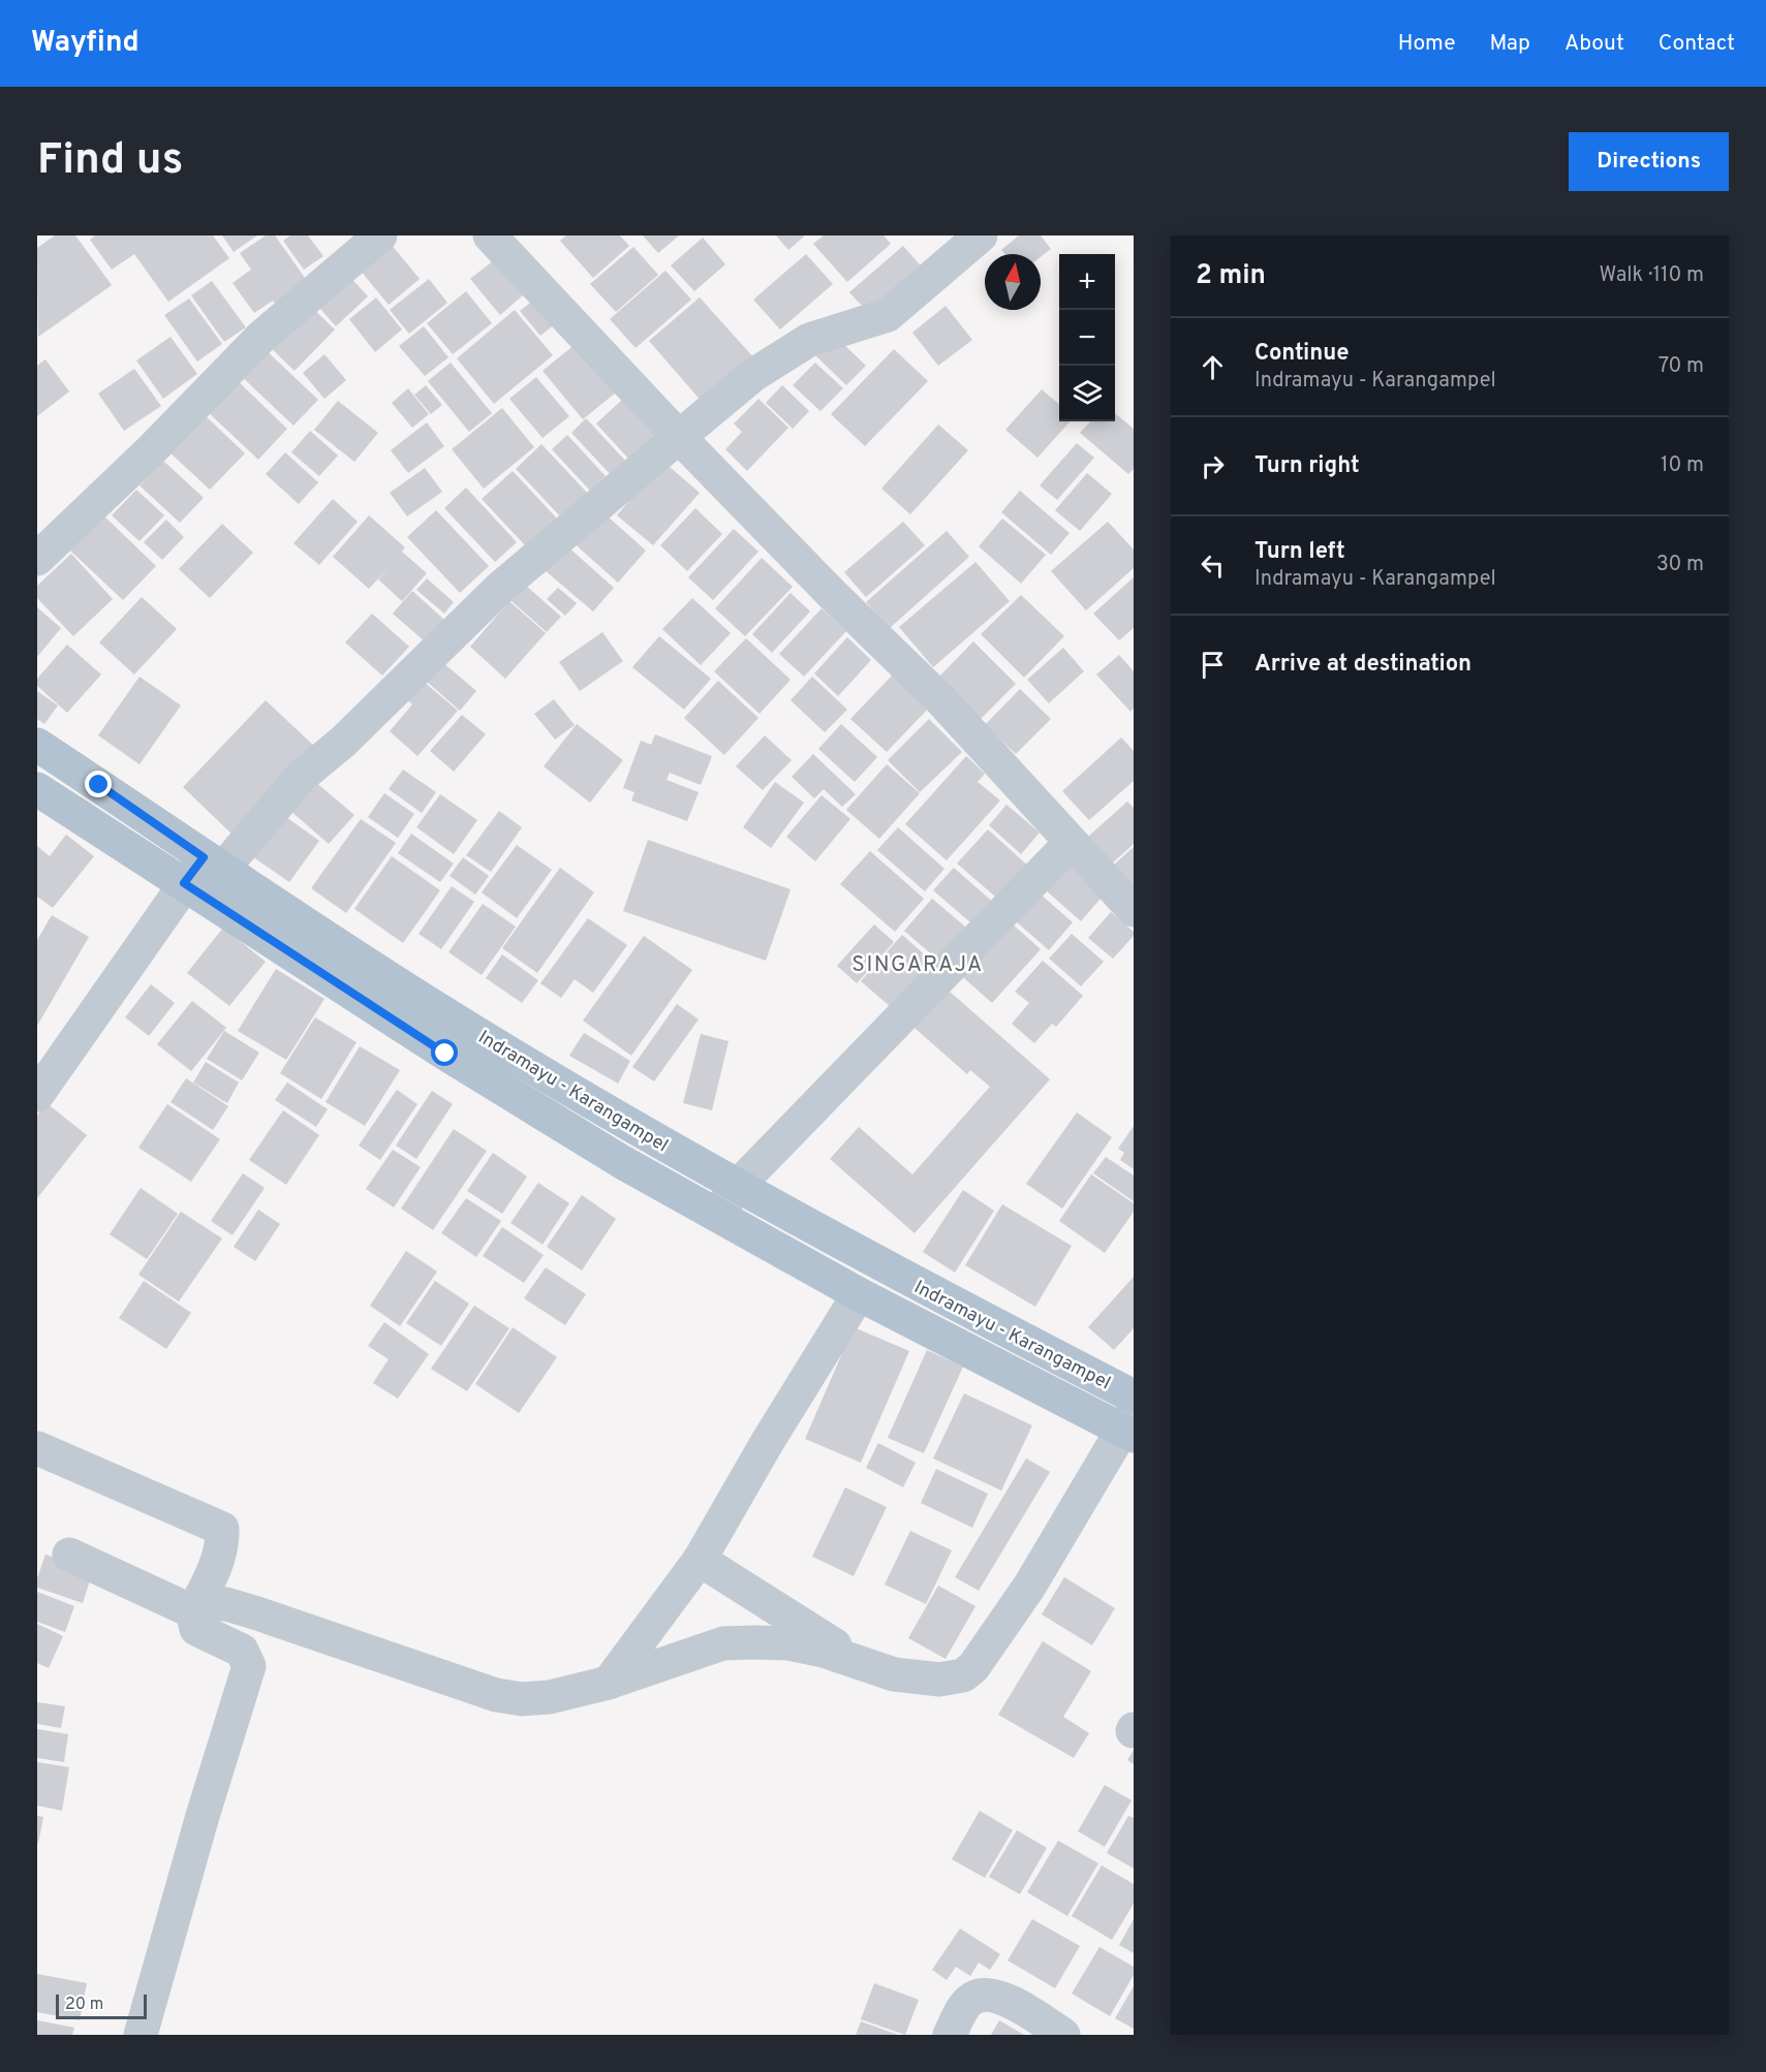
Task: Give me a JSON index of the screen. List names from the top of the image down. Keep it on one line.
{"streets":{"main road":["Indramayu - Karangampel"]},"districts":["SINGARAJA"],"scale_bar":"20 m","north":"top","page":{"header":"Wayfind","nav":["Home","Map","About","Contact"],"buttons":"Directions","title":"Find us","heading":["2 min","Walk · 110 m"],"map_buttons":["+","−"],"list":[["Continue","Indramayu - Karangampel","70 m"],["Turn right","10 m"],["Turn left","Indramayu - Karangampel","30 m"],"Arrive at destination"],"scale":"20 m"}}
